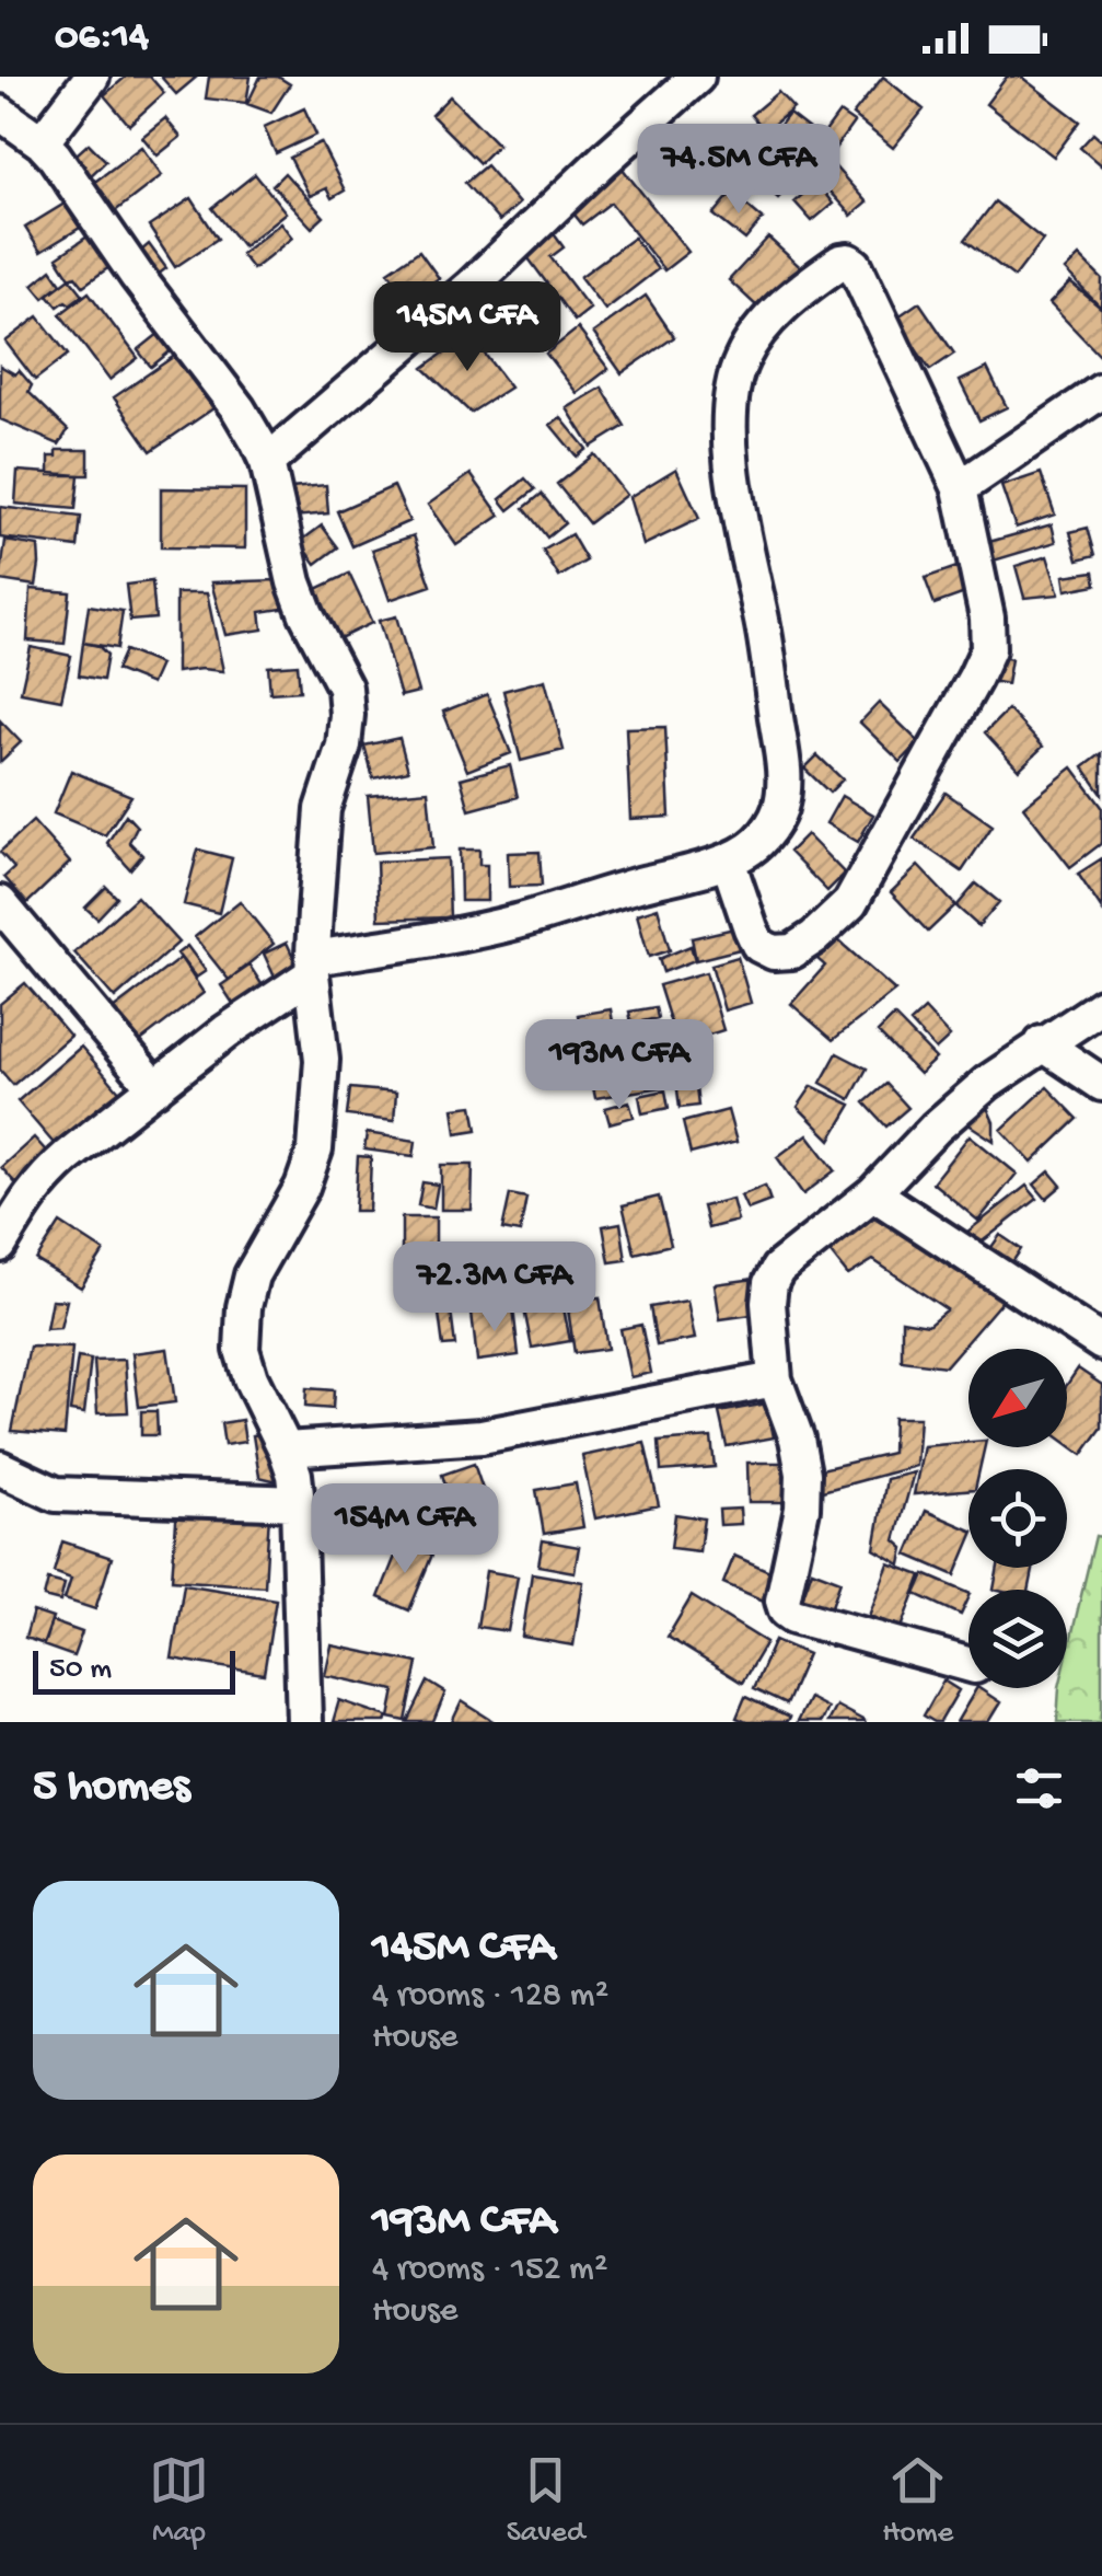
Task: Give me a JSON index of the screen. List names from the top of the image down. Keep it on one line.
{"scale_bar":"50 m","north":"bottom left","page":{"status":"06:14","price":["74.5M CFA","145M CFA","193M CFA","72.3M CFA","154M CFA"],"scale":"50 m","heading":"5 homes","list":[{"name":"145M CFA","note":"4 rooms · 128 m² · House"},{"name":"193M CFA","note":"4 rooms · 152 m² · House"}],"tabs":["Map","Saved","Home"]}}
